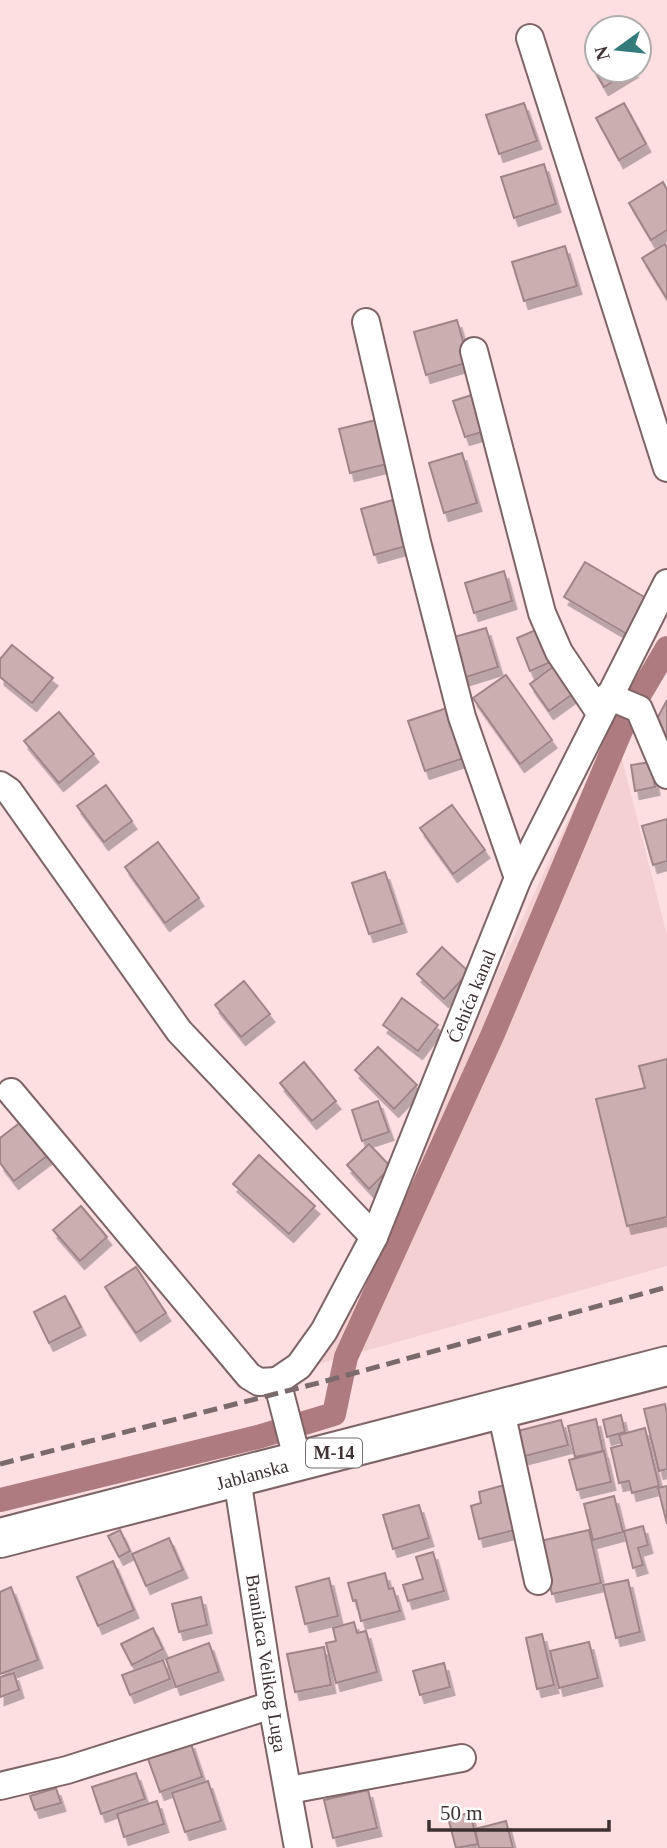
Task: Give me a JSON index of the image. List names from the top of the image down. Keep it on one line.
{"streets":{"main road":["M-14","Jablanska"],"street":["Ćehića kanal","Branilaca Velikog Luga"]},"crossings":[["Jablanska","Branilaca Velikog Luga"]],"scale_bar":"50 m","north":"left"}
